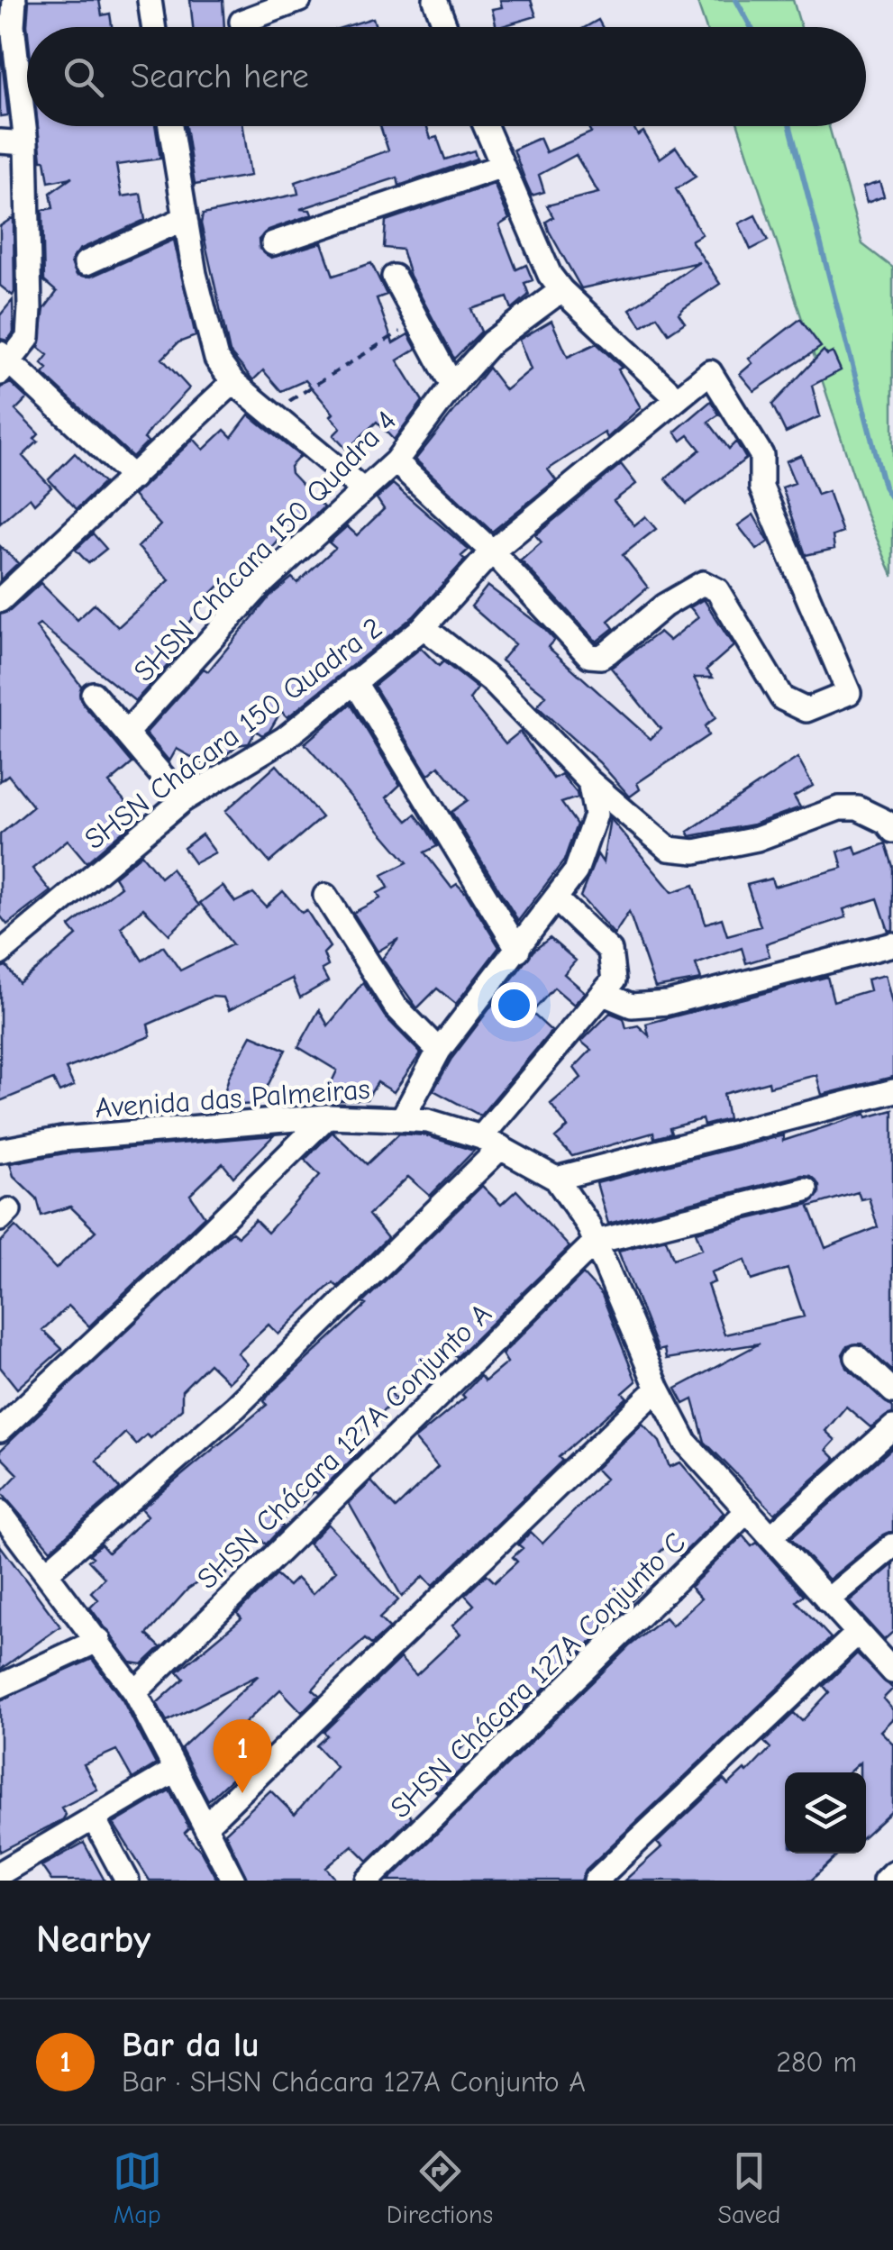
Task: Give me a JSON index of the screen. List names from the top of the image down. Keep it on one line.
{"streets":{"street":["SHSN Chácara 150 Quadra 4","SHSN Chácara 150 Quadra 2","Avenida das Palmeiras","SHSN Chácara 127A Conjunto A","SHSN Chácara 127A Conjunto C"]},"crossings":[["Avenida das Palmeiras","SHSN Chácara 127A Conjunto A"],["Avenida das Palmeiras","SHSN Chácara 127A Conjunto C"]],"page":{"search":"Search here","pins":"1","heading":"Nearby","list":[{"mark":"1","name":"Bar da lu","note":"Bar · SHSN Chácara 127A Conjunto A","value":"280 m"}],"nav":["Map","Directions","Saved"]}}
